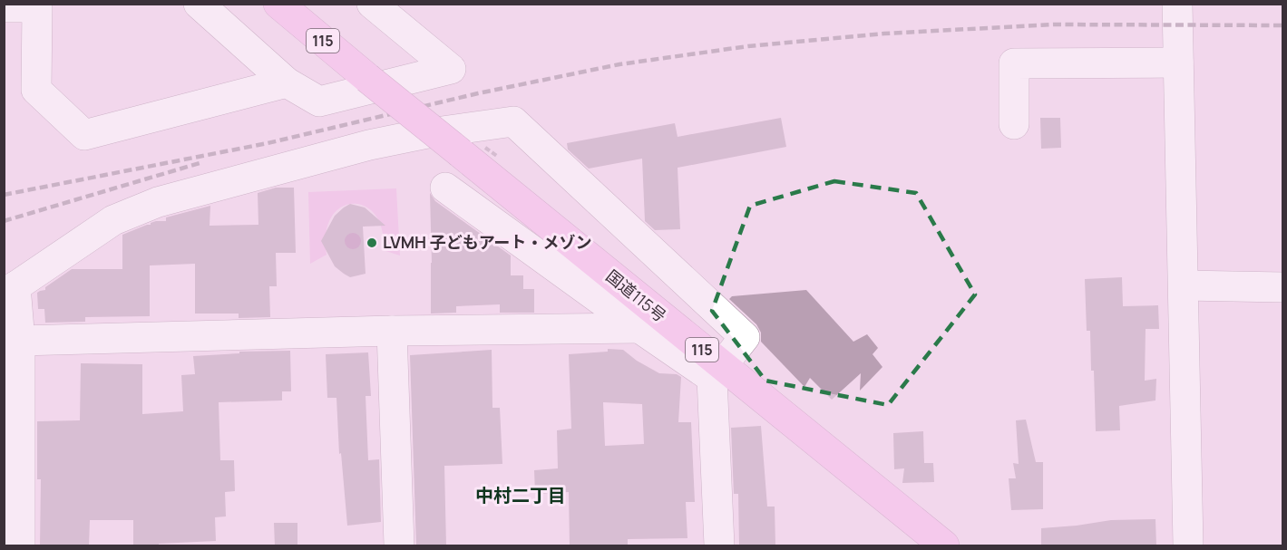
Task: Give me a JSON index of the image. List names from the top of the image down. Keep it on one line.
{"streets":{"highway":["115","国道115号"]},"districts":["中村二丁目"],"places":["LVMH 子どもアート・メゾン"]}
